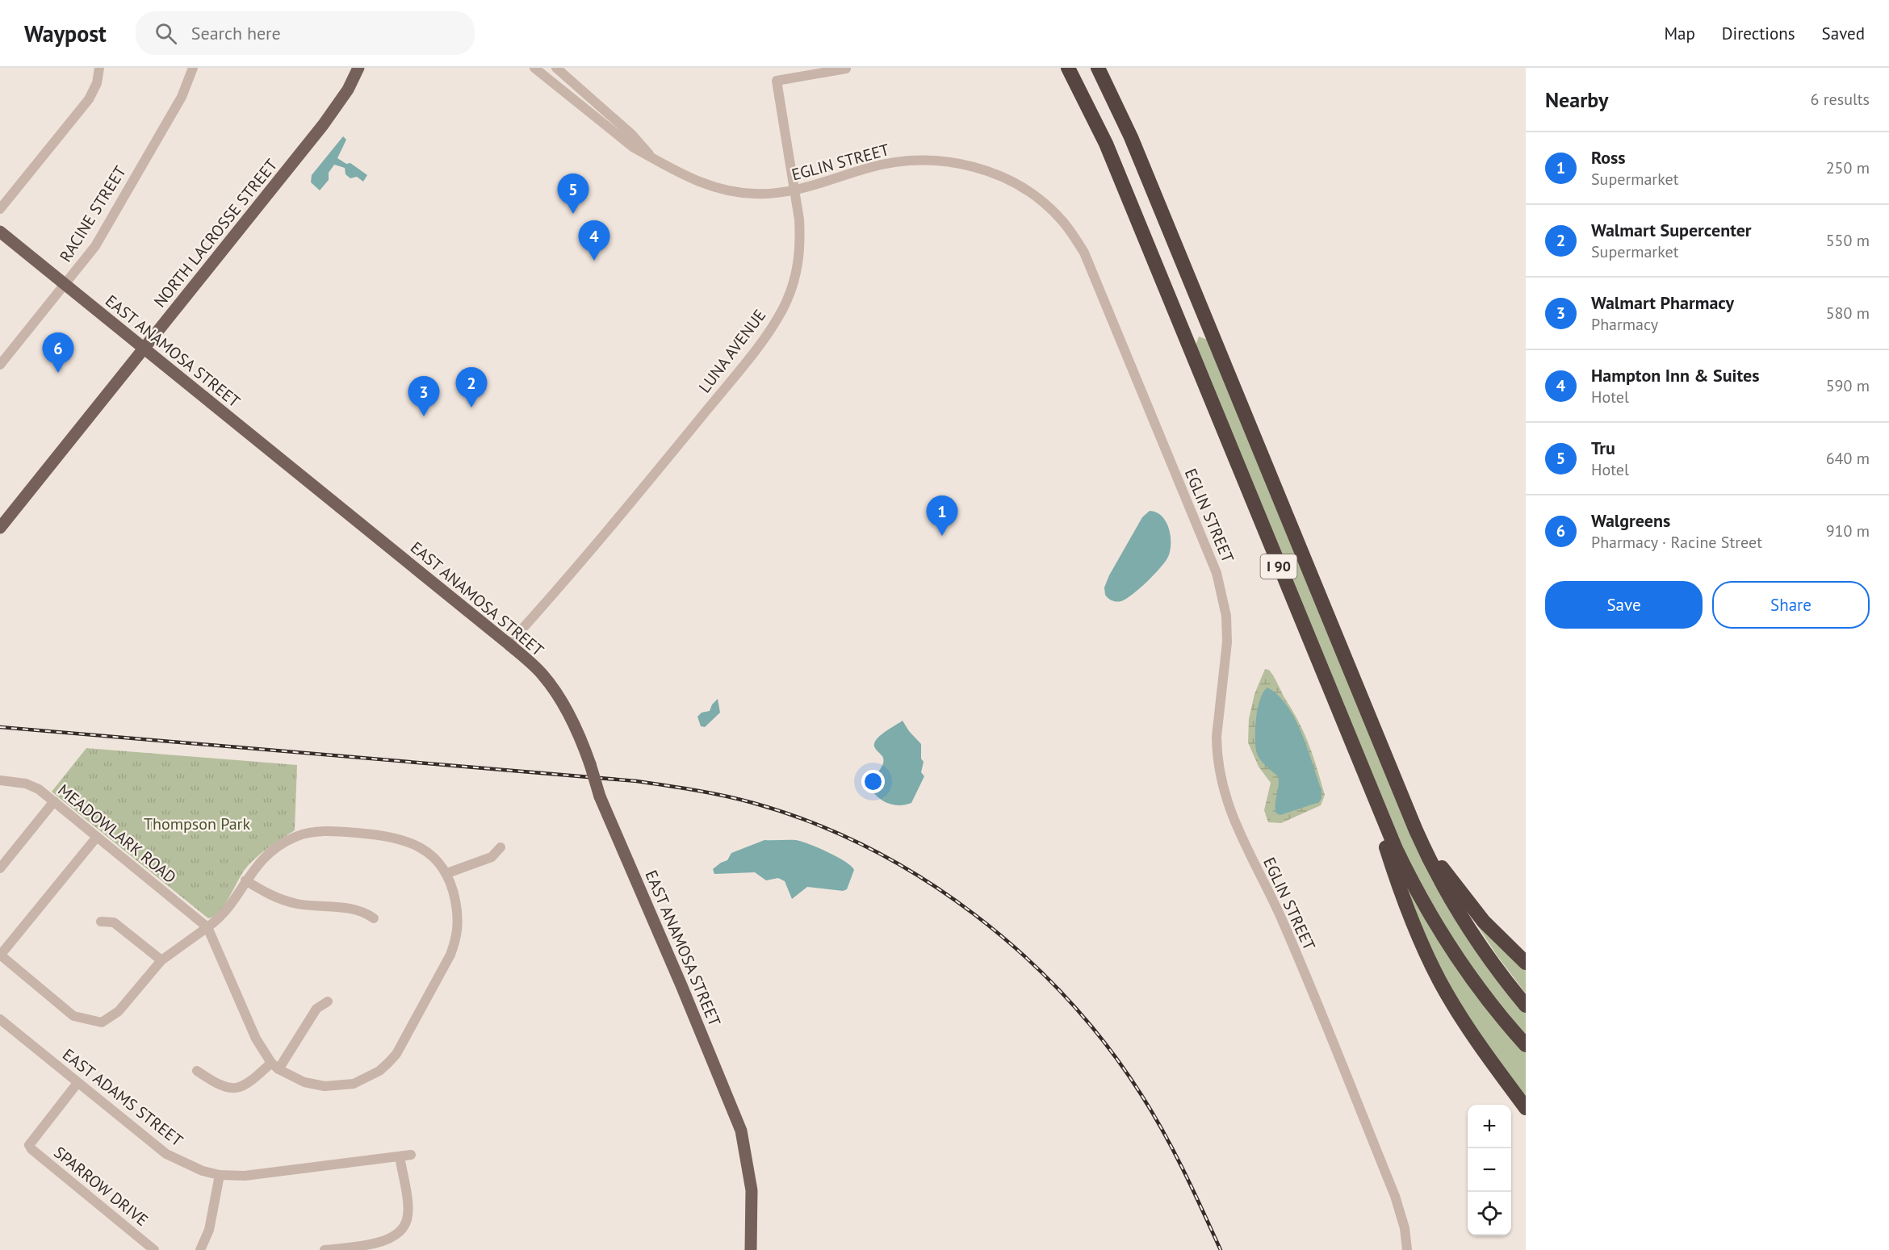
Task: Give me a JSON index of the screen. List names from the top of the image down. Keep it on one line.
{"streets":{"highway":["I 90"],"main road":["NORTH LACROSSE STREET","EAST ANAMOSA STREET"],"street":["EGLIN STREET","RACINE STREET","LUNA AVENUE","MEADOWLARK ROAD","EAST ADAMS STREET","SPARROW DRIVE"]},"crossings":[["EGLIN STREET","LUNA AVENUE"],["RACINE STREET","EAST ANAMOSA STREET"],["NORTH LACROSSE STREET","EAST ANAMOSA STREET"],["EAST ANAMOSA STREET","LUNA AVENUE"],["EAST ADAMS STREET","SPARROW DRIVE"]],"parks":["Thompson Park"],"page":{"header":"Waypost","search":"Search here","nav":["Map","Directions","Saved"],"heading":["Nearby","6 results"],"list":[{"mark":"1","name":"Ross","note":"Supermarket","value":"250 m"},{"mark":"2","name":"Walmart Supercenter","note":"Supermarket","value":"550 m"},{"mark":"3","name":"Walmart Pharmacy","note":"Pharmacy","value":"580 m"},{"mark":"4","name":"Hampton Inn & Suites","note":"Hotel","value":"590 m"},{"mark":"5","name":"Tru","note":"Hotel","value":"640 m"},{"mark":"6","name":"Walgreens","note":"Pharmacy · Racine Street","value":"910 m"}],"pins":["5","4","6","2","3","1"],"buttons":["Save","Share"],"map_buttons":["+","−"]}}
